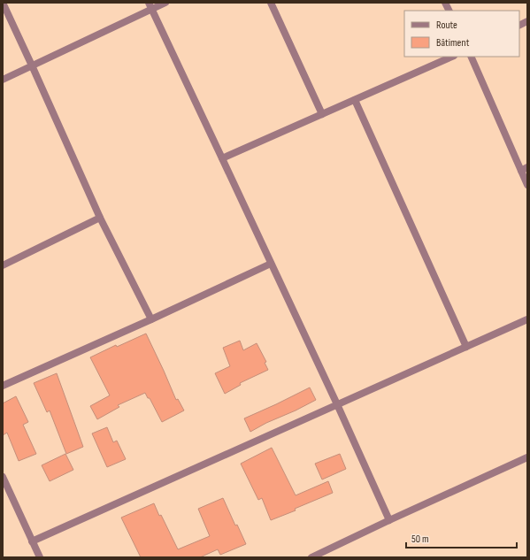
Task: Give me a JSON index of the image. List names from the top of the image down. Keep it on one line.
{"legend":["Route","Bâtiment"],"scale_bar":"50 m"}
